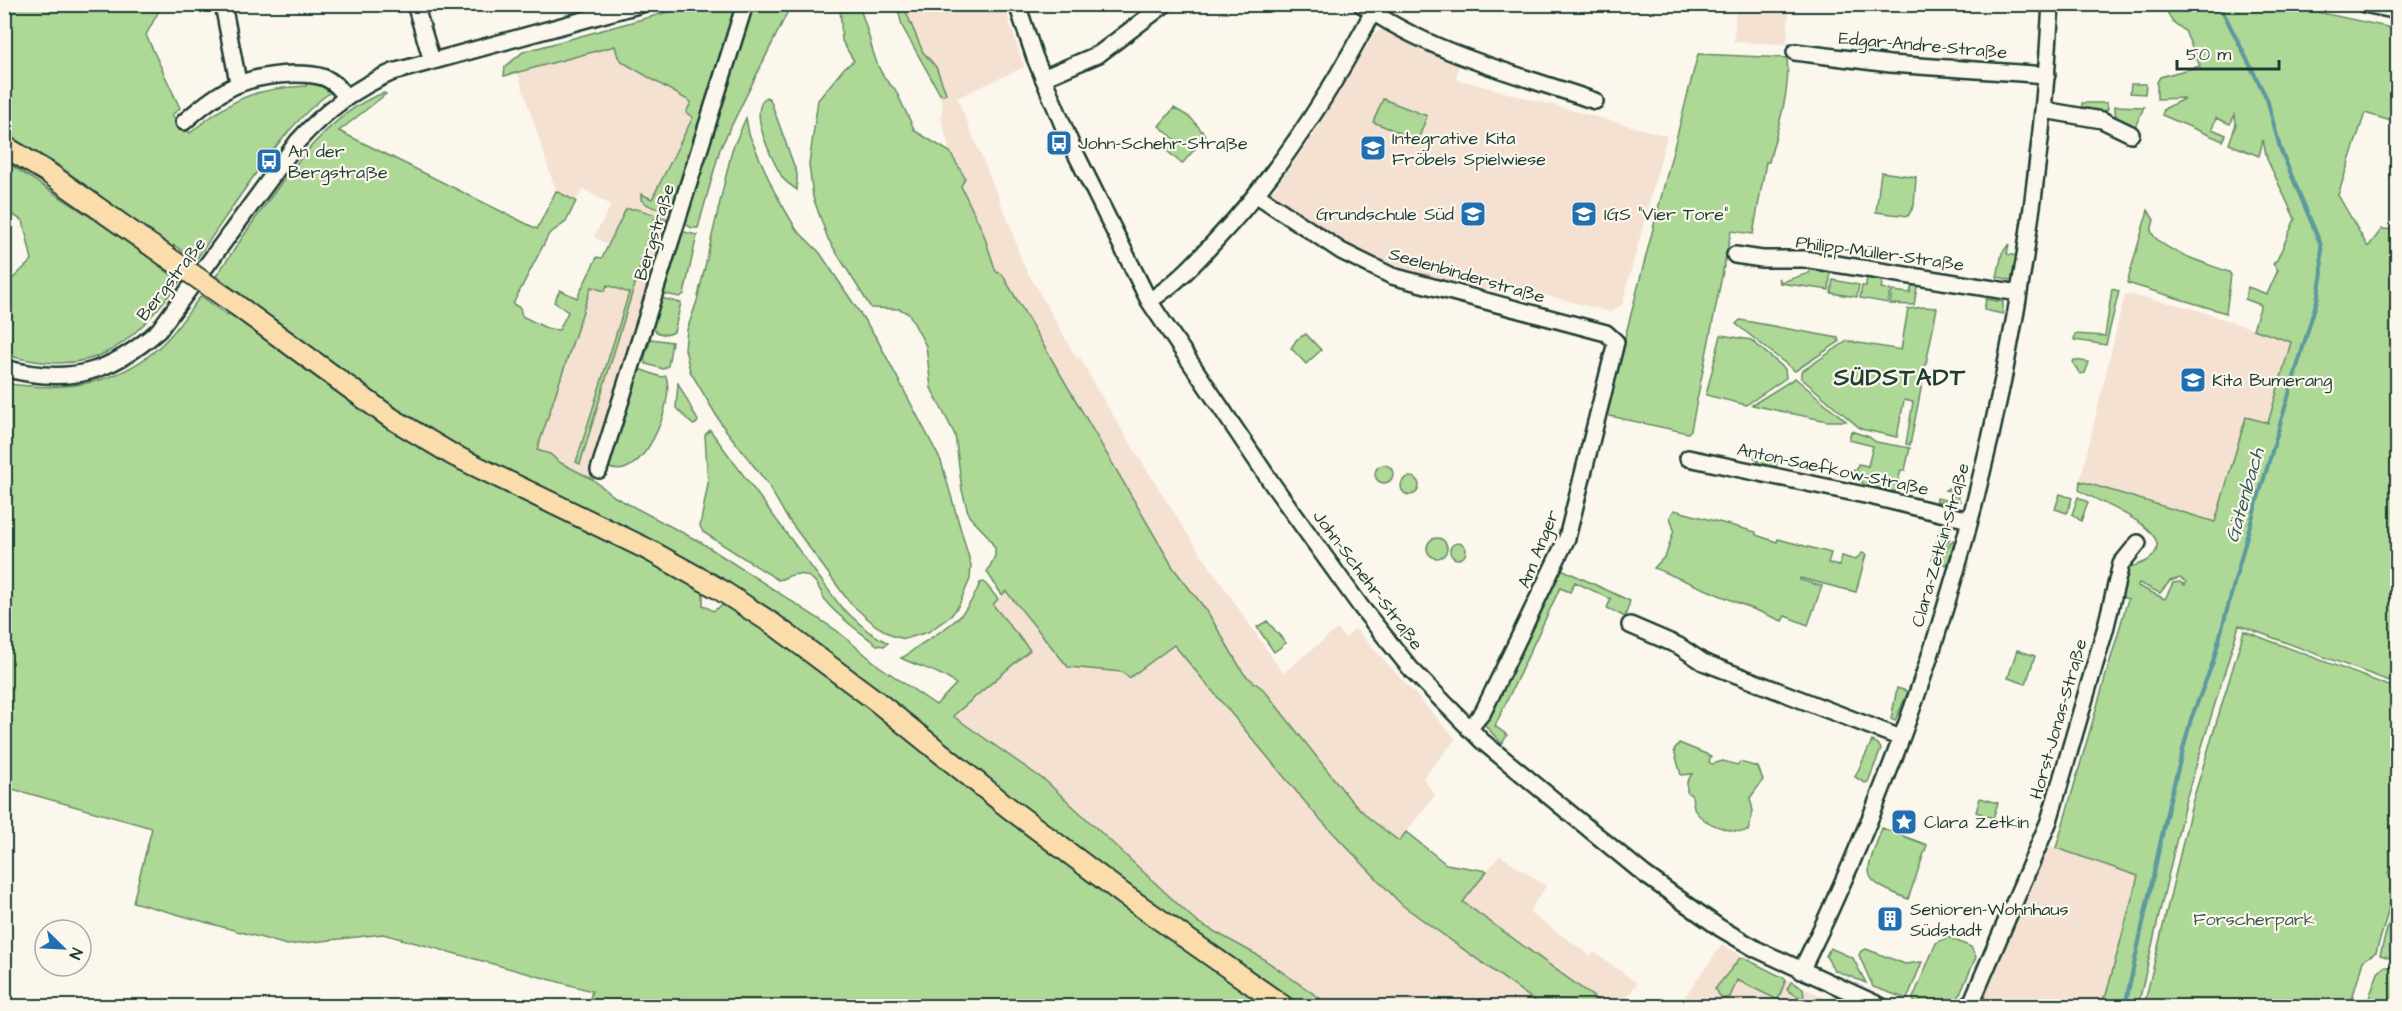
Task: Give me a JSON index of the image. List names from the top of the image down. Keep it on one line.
{"streets":{"street":["Edgar-Andre-Straße","Bergstraße","Philipp-Müller-Straße","Seelenbinderstraße","Anton-Saefkow-Straße","Clara-Zetkin-Straße","Am Anger","John-Schehr-Straße","Horst-Jonas-Straße"]},"crossings":[["Edgar-Andre-Straße","Clara-Zetkin-Straße"],["Philipp-Müller-Straße","Clara-Zetkin-Straße"],["Seelenbinderstraße","Am Anger"],["Anton-Saefkow-Straße","Clara-Zetkin-Straße"],["Clara-Zetkin-Straße","John-Schehr-Straße"],["Am Anger","John-Schehr-Straße"]],"districts":["SÜDSTADT"],"water":["Gätenbach"],"parks":["Forscherpark"],"places":{"bus stop":["John-Schehr-Straße","An der Bergstraße"],"school or university":["Integrative Kita Fröbels Spielwiese","Grundschule Süd","IGS \"Vier Tore\"","Kita Bumerang"],"place":["Clara Zetkin"],"building":["Senioren-Wohnhaus Südstadt"]},"scale_bar":"50 m","north":"bottom right"}
